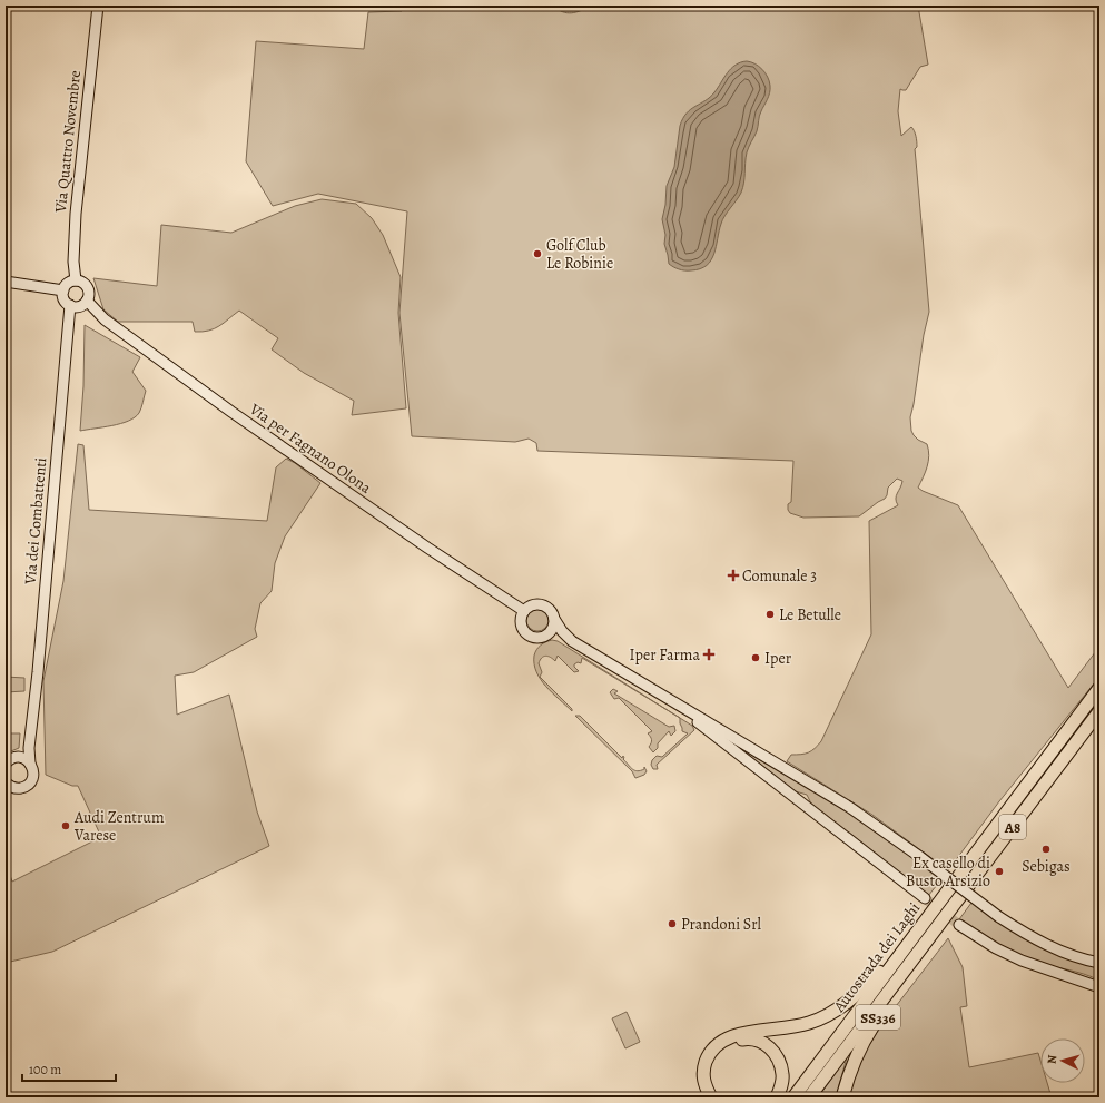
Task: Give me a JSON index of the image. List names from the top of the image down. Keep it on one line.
{"streets":{"highway":["A8","Autostrada dei Laghi","SS336"],"main road":["Via Quattro Novembre","Via per Fagnano Olona","Via dei Combattenti"]},"crossings":[["Via Quattro Novembre","Via per Fagnano Olona"],["Via Quattro Novembre","Via dei Combattenti"],["Via per Fagnano Olona","Via dei Combattenti"],["Autostrada dei Laghi","SS336"]],"places":{"other":["Golf Club Le Robinie","Le Betulle","Iper","Audi Zentrum Varese","Sebigas","Ex casello di Busto Arsizio","Prandoni Srl"],"health":["Comunale 3","Iper Farma"]},"scale_bar":"100 m","north":"left"}
